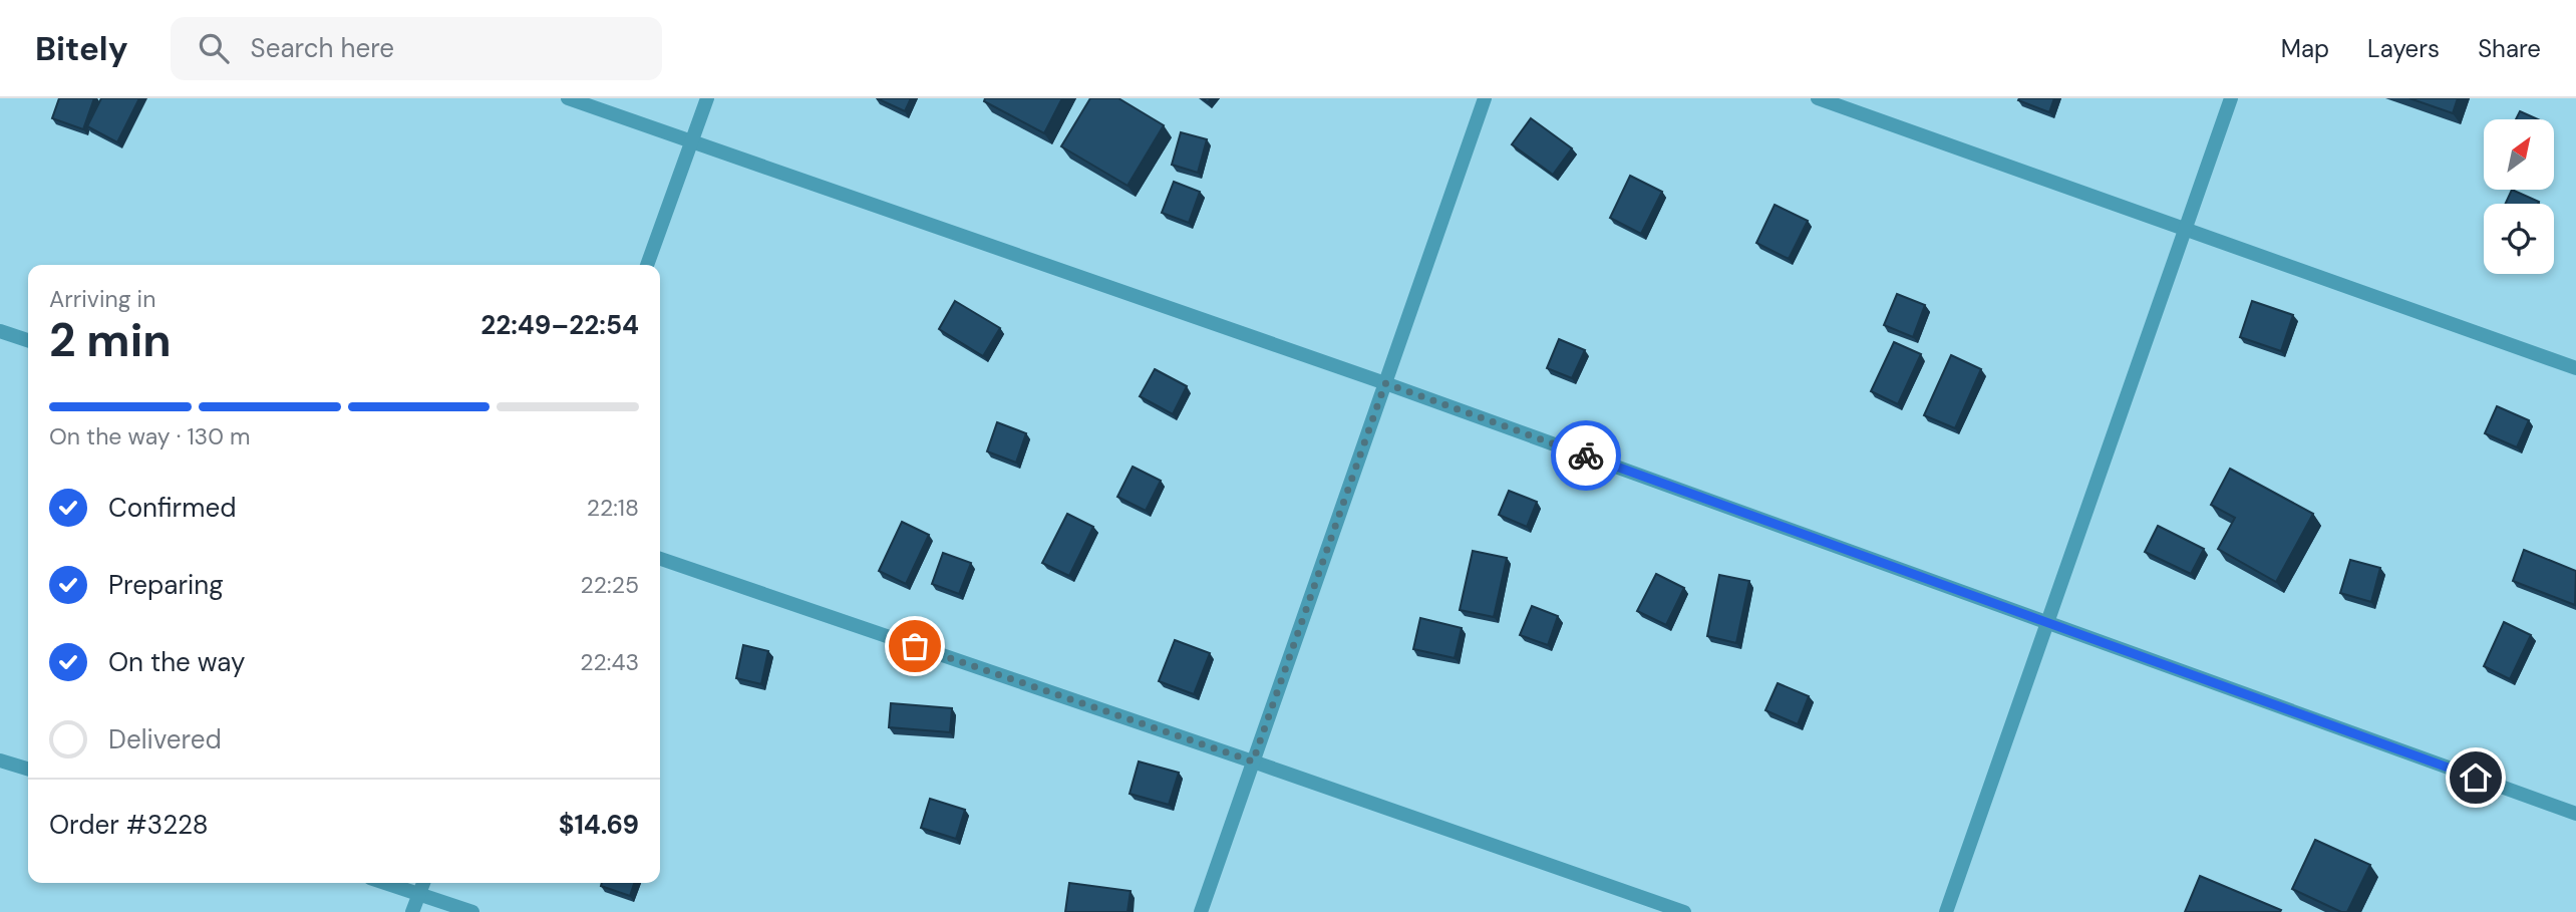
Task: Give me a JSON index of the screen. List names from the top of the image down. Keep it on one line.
{"north":"top right","page":{"header":"Bitely","search":"Search here","nav":["Map","Layers","Share"],"heading":["2 min","Arriving in","22:49–22:54"],"panel":["Order #3228","$14.69"],"bar":"On the way · 130 m","list":[["Confirmed","22:18"],["Preparing","22:25"],["On the way","22:43"],"Delivered"]}}
